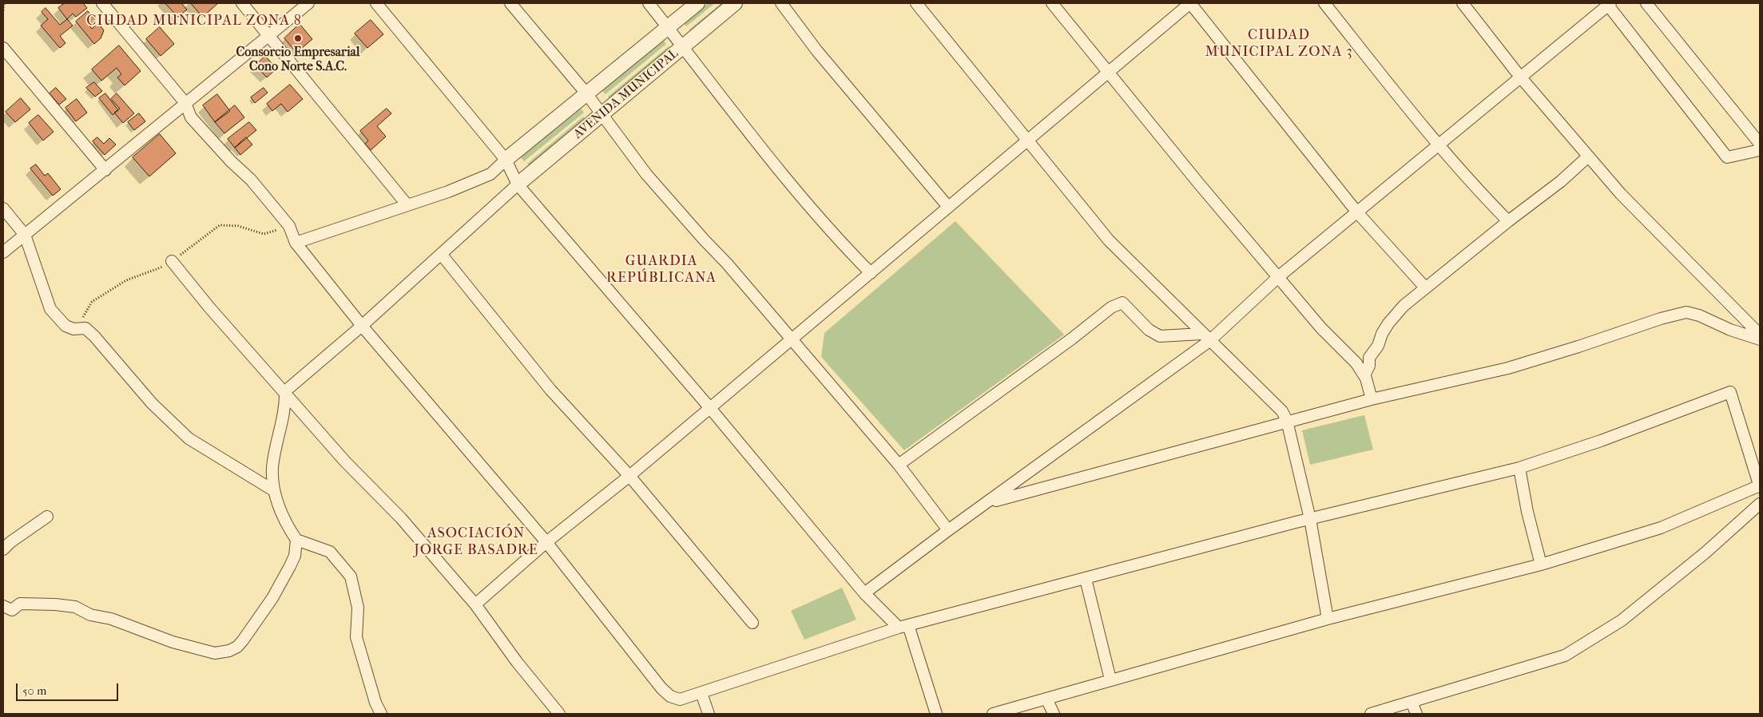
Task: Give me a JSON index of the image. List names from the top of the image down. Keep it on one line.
{"streets":{"street":["AVENIDA MUNICIPAL"]},"districts":["CIUDAD MUNICIPAL ZONA 8","CIUDAD MUNICIPAL ZONA 3","GUARDIA REPÚBLICANA","ASOCIACIÓN JORGE BASADRE"],"places":["Consorcio Empresarial Cono Norte S.A.C."],"scale_bar":"50 m"}
